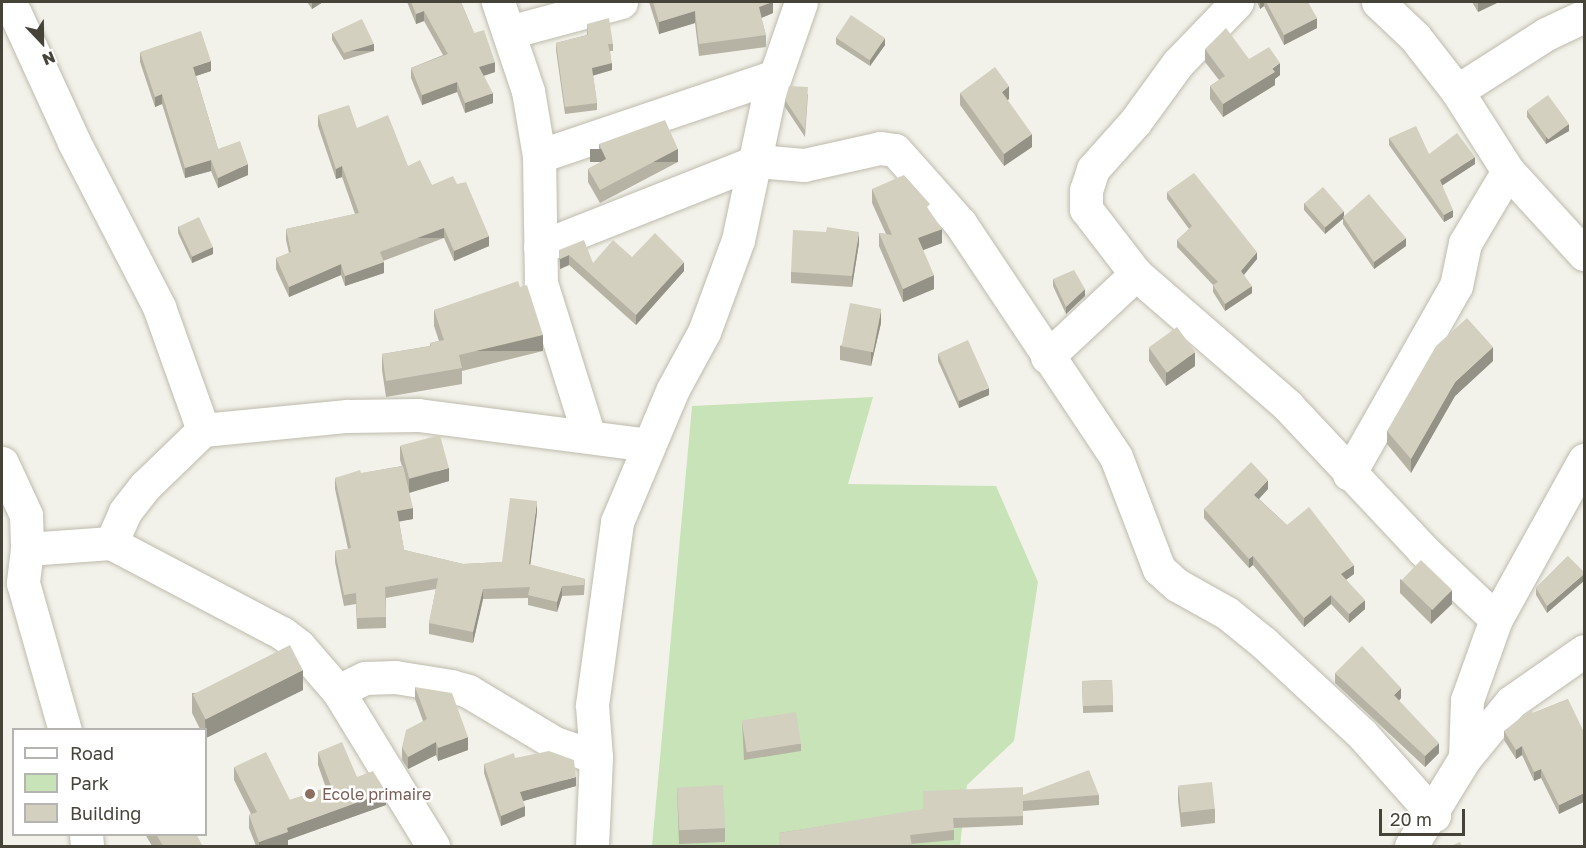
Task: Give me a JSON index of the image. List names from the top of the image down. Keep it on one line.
{"places":["Ecole primaire"],"legend":["Road","Park","Building"],"scale_bar":"20 m","north":"bottom"}
